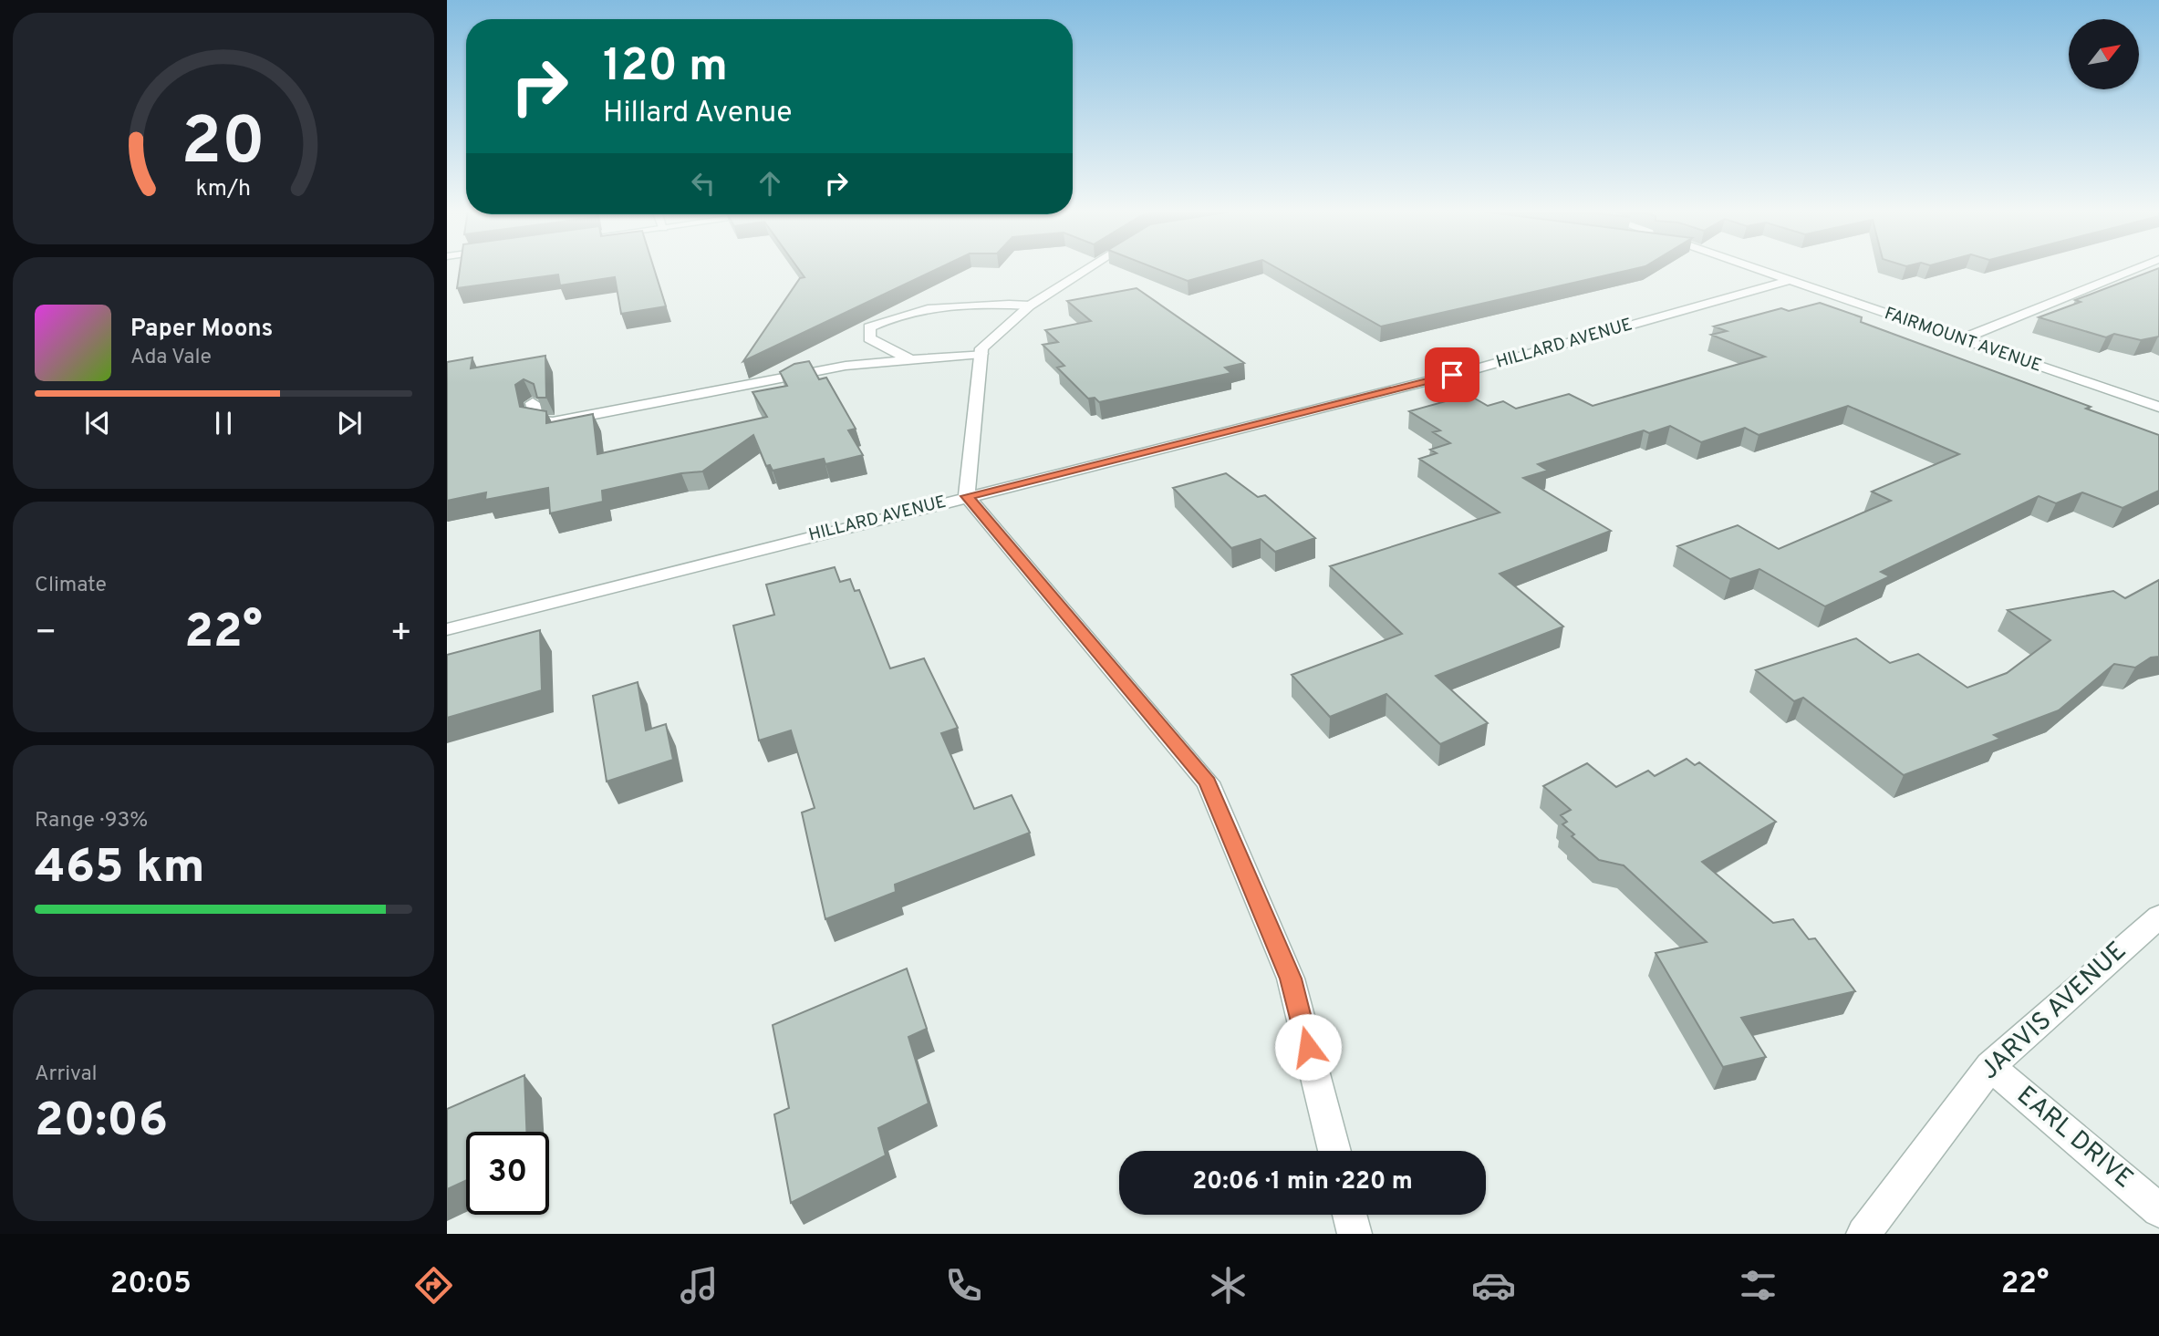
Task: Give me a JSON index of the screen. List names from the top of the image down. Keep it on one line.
{"streets":{"street":["FAIRMOUNT AVENUE","HILLARD AVENUE","JARVIS AVENUE","EARL DRIVE"]},"crossings":[["FAIRMOUNT AVENUE","HILLARD AVENUE"],["JARVIS AVENUE","EARL DRIVE"]],"north":"top right","page":{"turn":["120 m","Hillard Avenue"],"song":["Paper Moons","Ada Vale"],"tile":["Climate",["Range · 93%","465 km"],["Arrival","20:06"]],"heat":["−","22°","+"],"limit":"30","trip":"20:06 · 1 min · 220 m","tabs":["20:05","22°"],"gauge":["20","km/h"]}}
